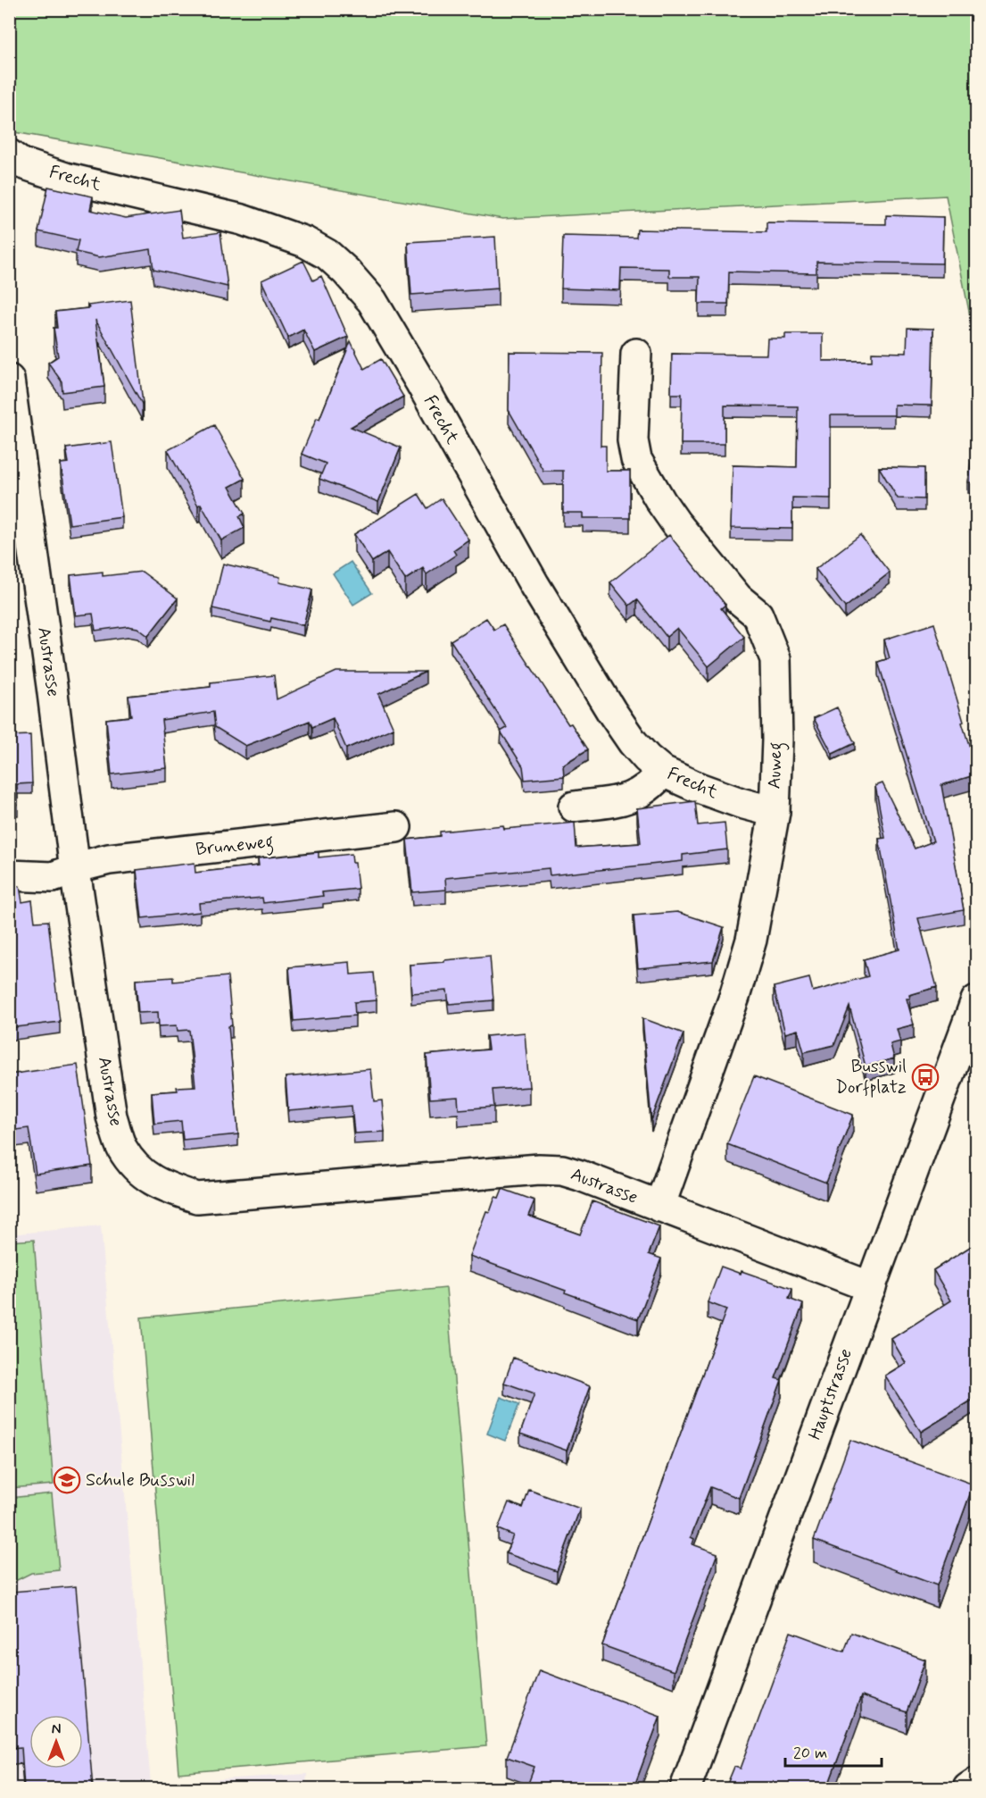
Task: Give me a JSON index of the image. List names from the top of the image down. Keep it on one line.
{"streets":{"street":["Frecht","Austrasse","Auweg","Bruneweg","Hauptstrasse"]},"crossings":[["Frecht","Auweg"],["Austrasse","Auweg"],["Austrasse","Bruneweg"],["Austrasse","Hauptstrasse"]],"places":{"bus stop":["Busswil Dorfplatz"],"school or university":["Schule Busswil"]},"scale_bar":"20 m","north":"top"}
